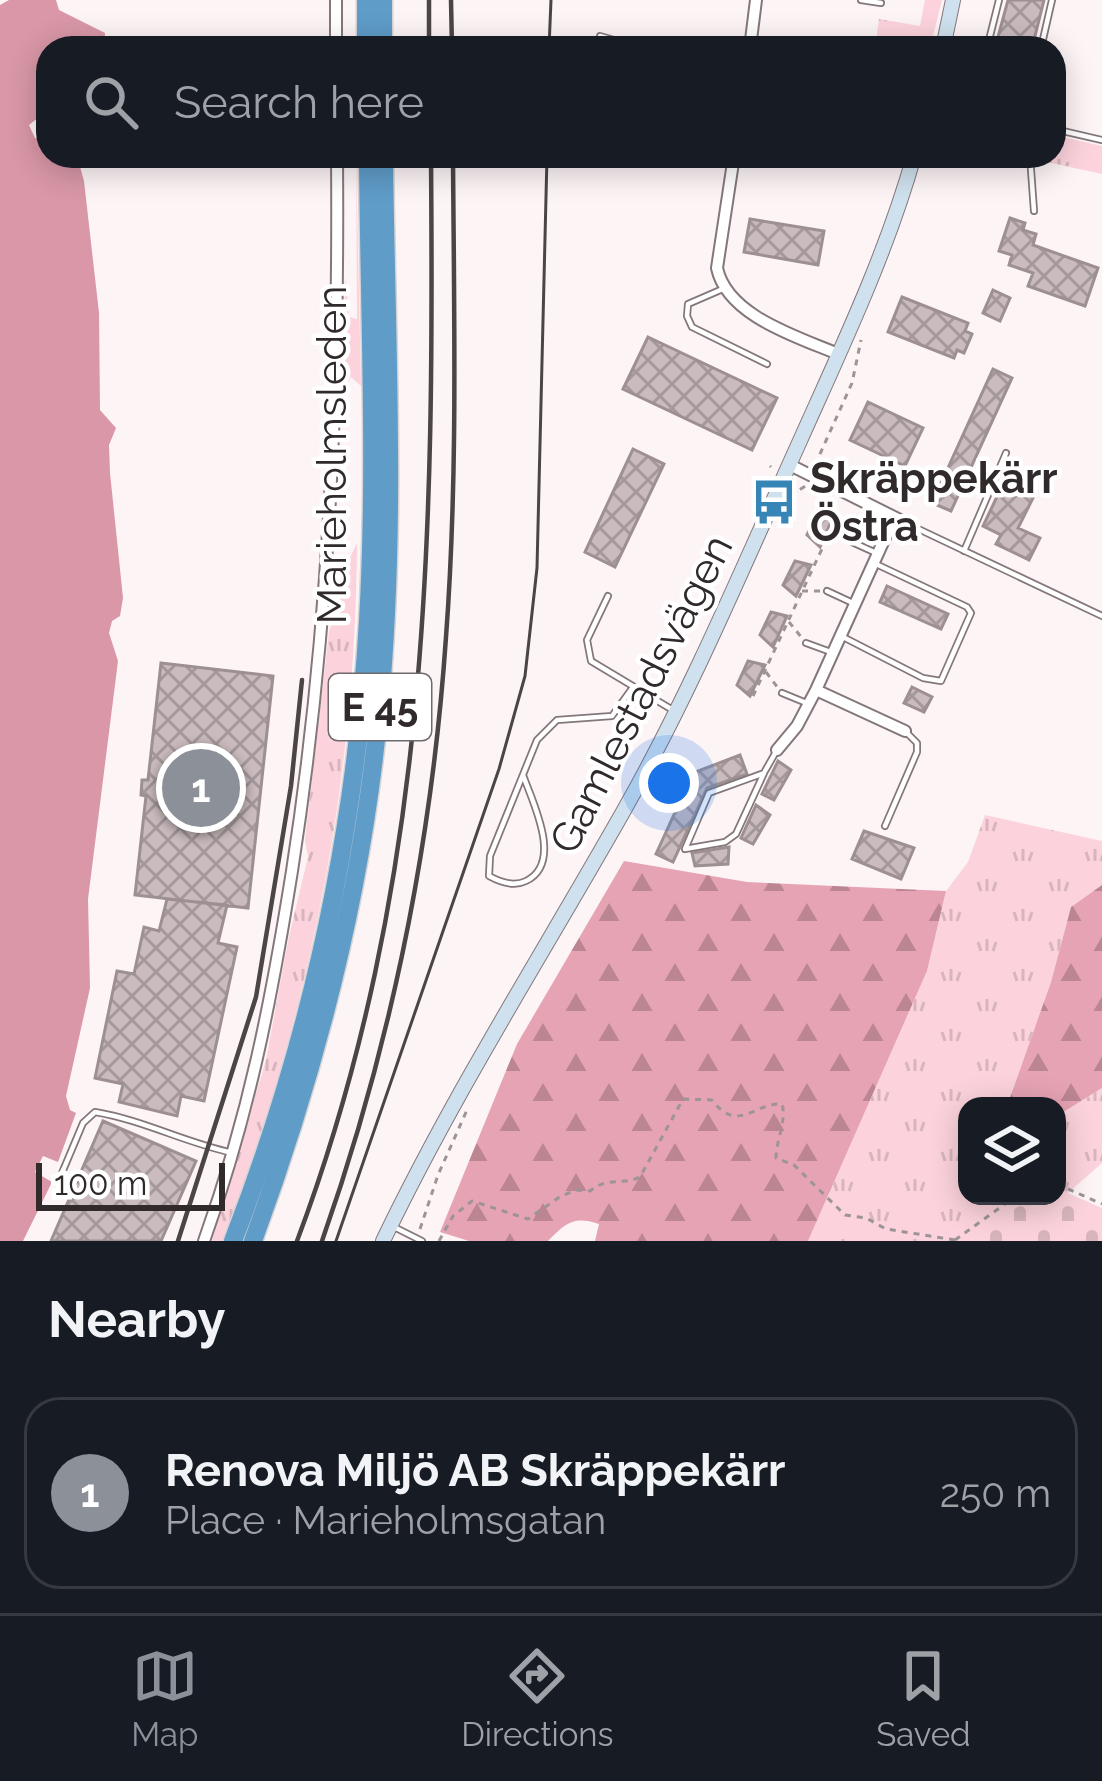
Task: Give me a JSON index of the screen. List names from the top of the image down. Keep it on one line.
{"streets":{"highway":["Marieholmsleden","E 45"],"street":["Gamlestadsvägen"]},"places":{"bus stop":["Skräppekärr Östra"]},"scale_bar":"100 m","page":{"search":"Search here","pins":"1","scale":"100 m","heading":"Nearby","list":[{"mark":"1","name":"Renova Miljö AB Skräppekärr","note":"Place · Marieholmsgatan","value":"250 m"}],"nav":["Map","Directions","Saved"]}}
